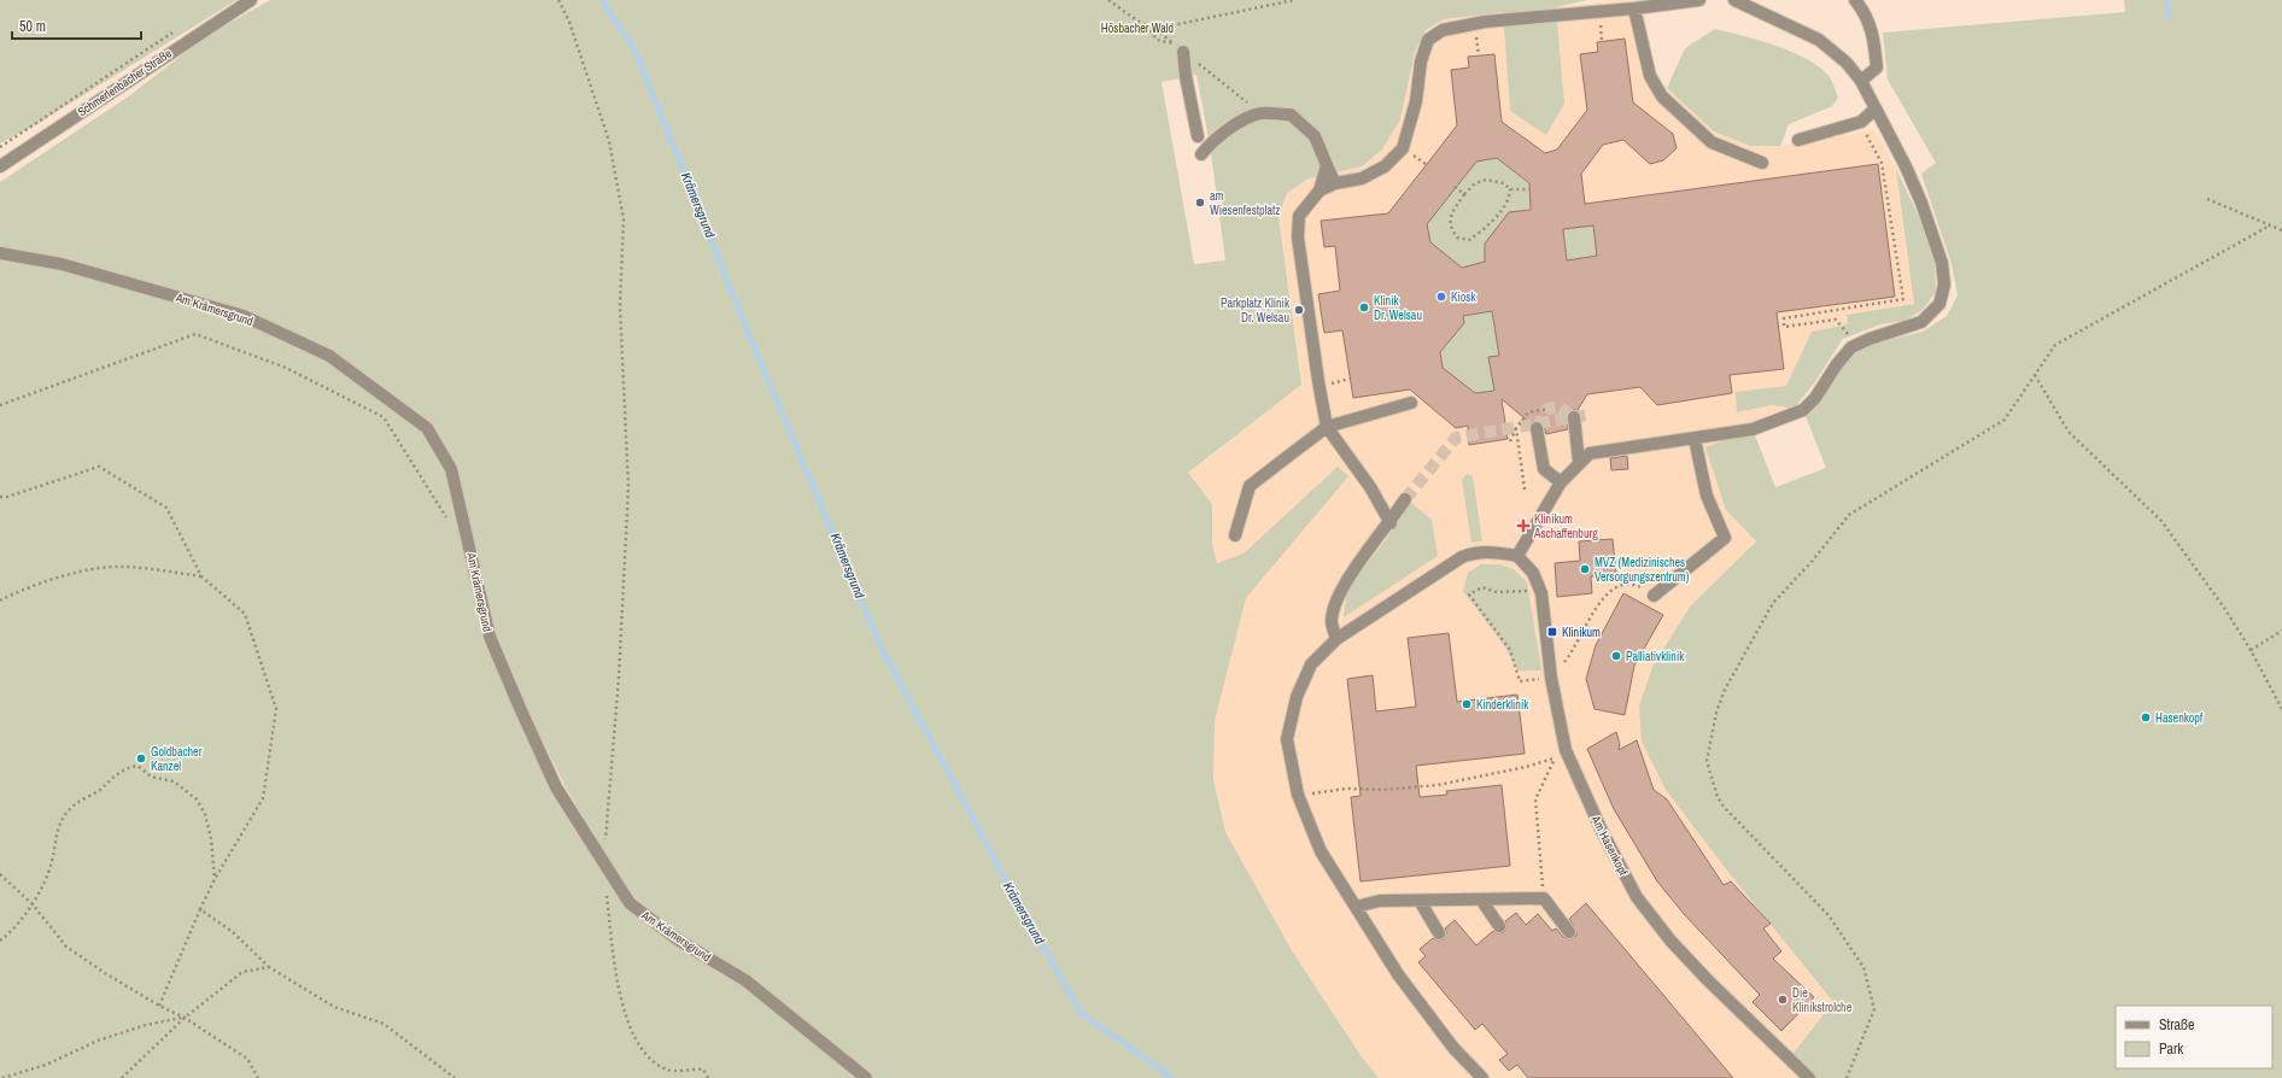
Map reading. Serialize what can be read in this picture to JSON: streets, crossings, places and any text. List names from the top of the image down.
{
  "streets": {
    "street": ["Schmerlenbacher Straße", "Am Krämersgrund", "Am Hasenkopf"]
  },
  "water": ["Krämersgrund"],
  "parks": ["Hösbacher Wald"],
  "places": {
    "other": [
      "am Wiesenfestplatz",
      "Kiosk",
      "Klinik Dr. Welsau",
      "Parkplatz Klinik Dr. Welsau",
      "MVZ (Medizinisches Versorgungszentrum)",
      "Palliativklinik",
      "Kinderklinik",
      "Hasenkopf",
      "Goldbacher Kanzel",
      "Die Klinikstrolche"
    ],
    "health": ["Klinikum Aschaffenburg"],
    "transit": ["Klinikum"]
  },
  "legend": ["Straße", "Park"],
  "scale_bar": "50 m"
}
